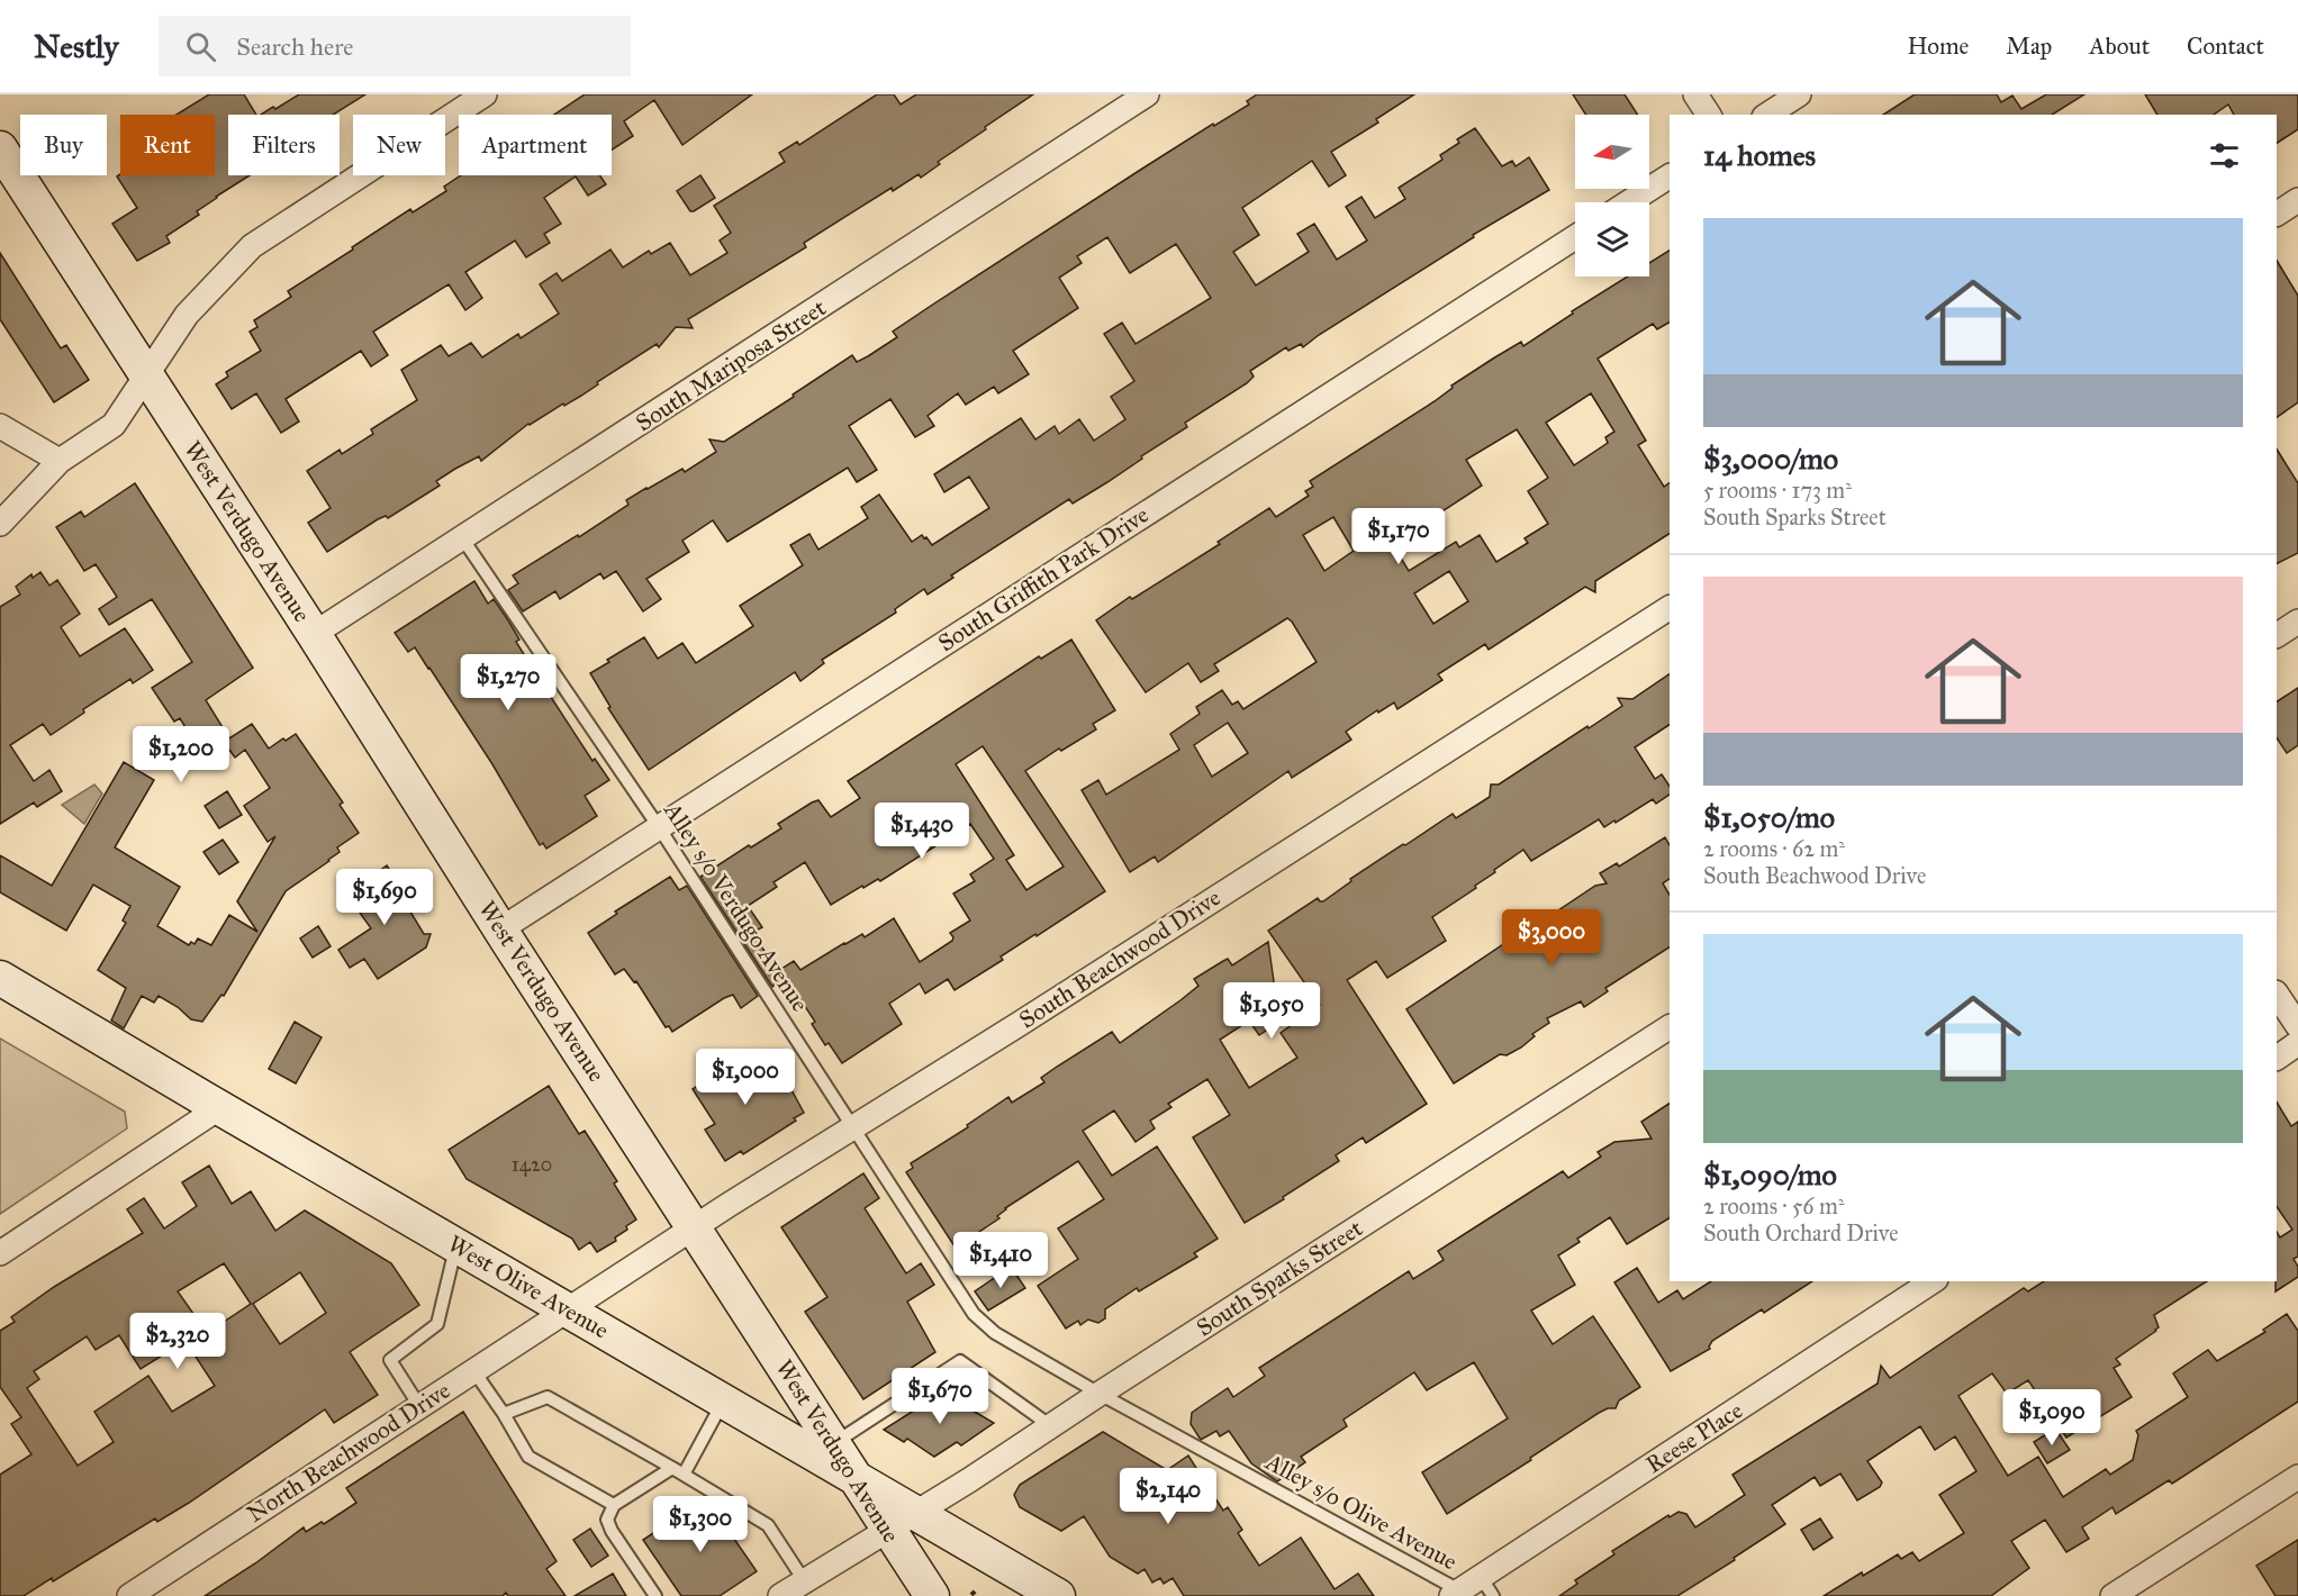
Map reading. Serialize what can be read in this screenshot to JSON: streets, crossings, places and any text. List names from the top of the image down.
{
  "streets": {
    "main road": ["West Verdugo Avenue", "West Olive Avenue"],
    "street": [
      "South Mariposa Street",
      "South Griffith Park Drive",
      "South Beachwood Drive",
      "South Sparks Street",
      "Reese Place",
      "North Beachwood Drive"
    ],
    "lane": ["Alley s/o Verdugo Avenue", "Alley s/o Olive Avenue"]
  },
  "crossings": [
    ["South Mariposa Street", "West Verdugo Avenue"],
    ["South Mariposa Street", "Alley s/o Verdugo Avenue"],
    ["West Verdugo Avenue", "South Griffith Park Drive"],
    ["West Verdugo Avenue", "South Beachwood Drive"],
    ["West Verdugo Avenue", "South Sparks Street"],
    ["West Verdugo Avenue", "West Olive Avenue"],
    ["South Griffith Park Drive", "Alley s/o Verdugo Avenue"],
    ["Alley s/o Verdugo Avenue", "South Beachwood Drive"],
    ["Alley s/o Verdugo Avenue", "South Sparks Street"],
    ["Alley s/o Verdugo Avenue", "Alley s/o Olive Avenue"],
    ["South Beachwood Drive", "West Olive Avenue"],
    ["South Beachwood Drive", "North Beachwood Drive"],
    ["South Sparks Street", "West Olive Avenue"],
    ["South Sparks Street", "Alley s/o Olive Avenue"],
    ["West Olive Avenue", "North Beachwood Drive"],
    ["Reese Place", "Alley s/o Olive Avenue"]
  ],
  "house_numbers": ["1420"],
  "north": "left",
  "page": {
    "header": "Nestly",
    "search": "Search here",
    "nav": [
      "Home",
      "Map",
      "About",
      "Contact"
    ],
    "chip": [
      "Buy",
      "Rent",
      "Filters",
      "New",
      "Apartment"
    ],
    "heading": "14 homes",
    "list": [
      {
        "name": "$3,000/mo",
        "note": "5 rooms · 173 m² · South Sparks Street"
      },
      {
        "name": "$1,050/mo",
        "note": "2 rooms · 62 m² · South Beachwood Drive"
      },
      {
        "name": "$1,090/mo",
        "note": "2 rooms · 56 m² · South Orchard Drive"
      }
    ],
    "price": [
      "$1,170",
      "$1,270",
      "$1,200",
      "$1,430",
      "$1,690",
      "$3,000",
      "$1,050",
      "$1,000",
      "$1,410",
      "$2,320",
      "$1,670",
      "$1,090",
      "$2,140",
      "$1,300"
    ]
  }
}
